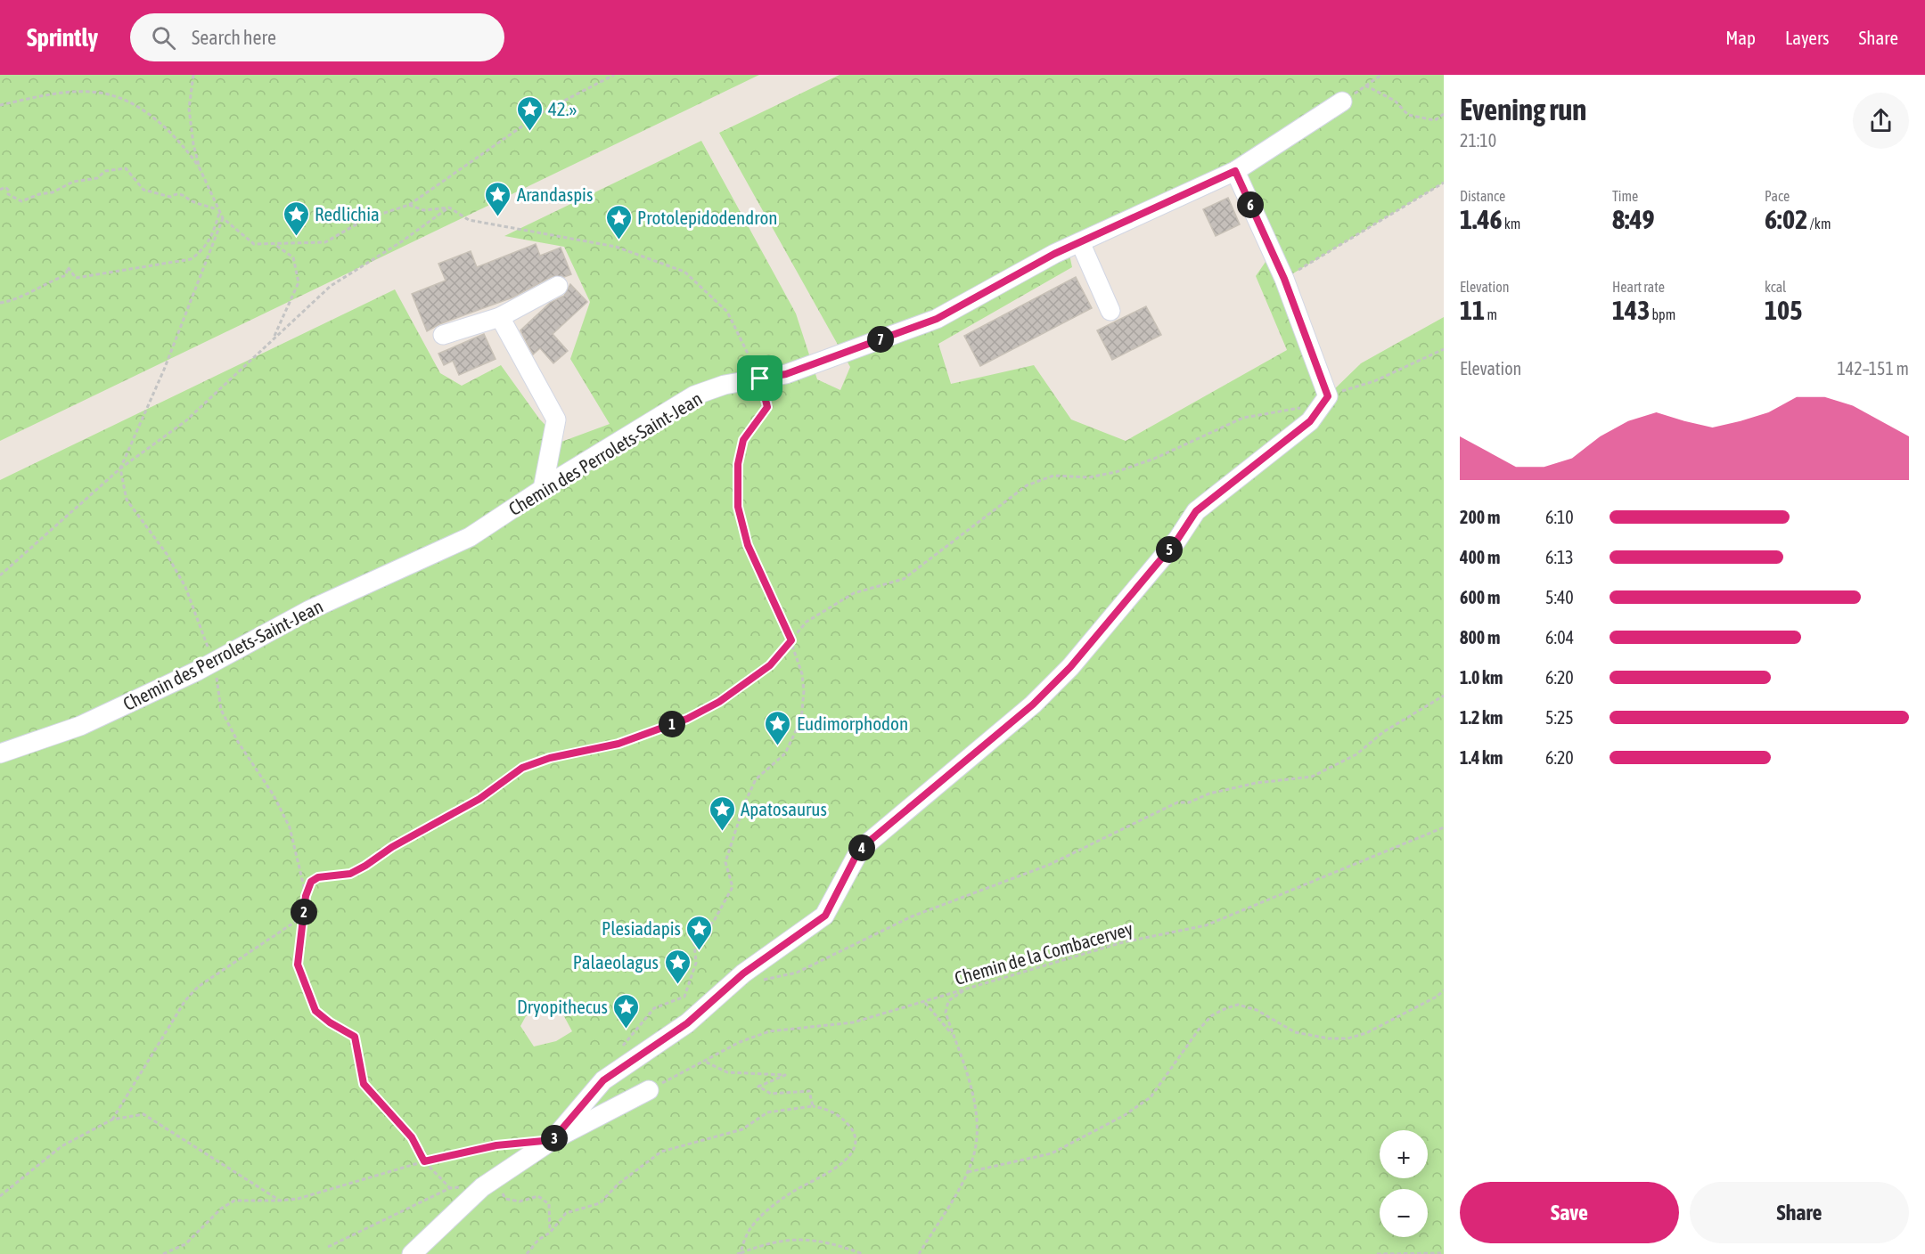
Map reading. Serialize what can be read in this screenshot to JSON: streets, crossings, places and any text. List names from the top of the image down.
{
  "streets": {
    "street": ["Chemin des Perrolets-Saint-Jean"],
    "path": ["Chemin de la Combacervey"]
  },
  "places": {
    "place": [
      "42.»",
      "Arandaspis",
      "Redlichia",
      "Protolepidodendron",
      "Eudimorphodon",
      "Apatosaurus",
      "Plesiadapis",
      "Palaeolagus",
      "Dryopithecus"
    ]
  },
  "page": {
    "header": "Sprintly",
    "search": "Search here",
    "nav": ["Map", "Layers", "Share"],
    "heading": ["Evening run", "21:10"],
    "stats": [
      ["Distance", "1.46 km"],
      ["Time", "8:49"],
      ["Pace", "6:02 /km"],
      ["Elevation", "11 m"],
      ["Heart rate", "143 bpm"],
      ["kcal", "105"]
    ],
    "pins": [
      "6",
      "7",
      "5",
      "1",
      "4",
      "2",
      "3"
    ],
    "chart": ["Elevation", "142–151 m"],
    "list": [
      {
        "name": "200 m",
        "note": "6:10"
      },
      {
        "name": "400 m",
        "note": "6:13"
      },
      {
        "name": "600 m",
        "note": "5:40"
      },
      {
        "name": "800 m",
        "note": "6:04"
      },
      {
        "name": "1.0 km",
        "note": "6:20"
      },
      {
        "name": "1.2 km",
        "note": "5:25"
      },
      {
        "name": "1.4 km",
        "note": "6:20"
      }
    ],
    "map_buttons": ["+", "−"],
    "buttons": ["Save", "Share"]
  }
}
